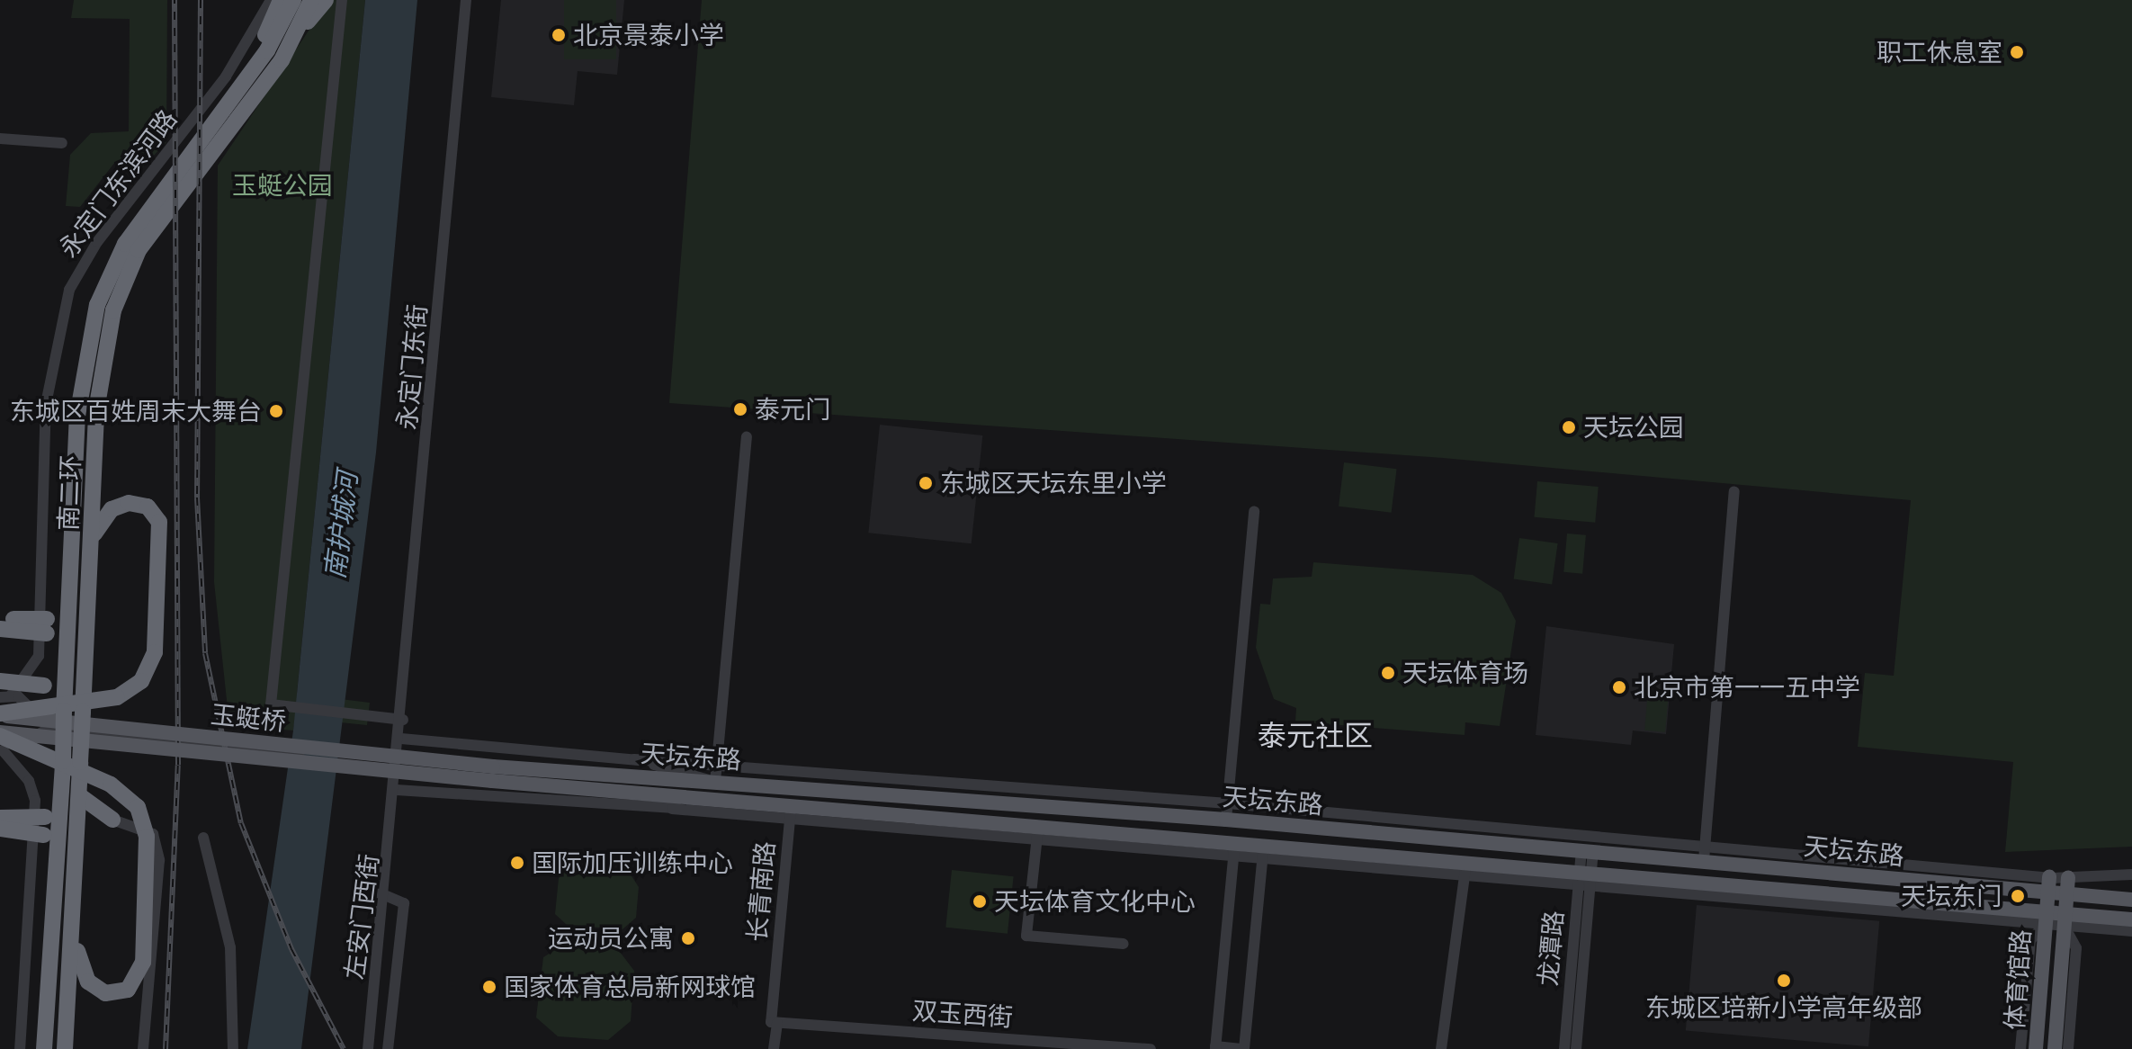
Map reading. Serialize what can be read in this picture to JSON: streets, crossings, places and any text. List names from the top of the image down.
{
  "streets": {
    "highway": ["南二环"],
    "main road": ["玉蜓桥", "天坛东路", "体育馆路"],
    "street": [
      "永定门东滨河路",
      "永定门东街",
      "长青南路",
      "左安门西街",
      "龙潭路",
      "双玉西街"
    ]
  },
  "crossings": [
    ["永定门东街", "左安门西街"],
    ["玉蜓桥", "天坛东路"],
    ["天坛东路", "长青南路"],
    ["天坛东路", "龙潭路"],
    ["天坛东路", "体育馆路"],
    ["长青南路", "双玉西街"]
  ],
  "districts": ["泰元社区"],
  "water": ["南护城河"],
  "parks": ["玉蜓公园"],
  "places": [
    "北京景泰小学",
    "职工休息室",
    "泰元门",
    "东城区百姓周末大舞台",
    "天坛公园",
    "东城区天坛东里小学",
    "天坛体育场",
    "北京市第一一五中学",
    "国际加压训练中心",
    "天坛东门",
    "天坛体育文化中心",
    "运动员公寓",
    "东城区培新小学高年级部",
    "国家体育总局新网球馆"
  ]
}
